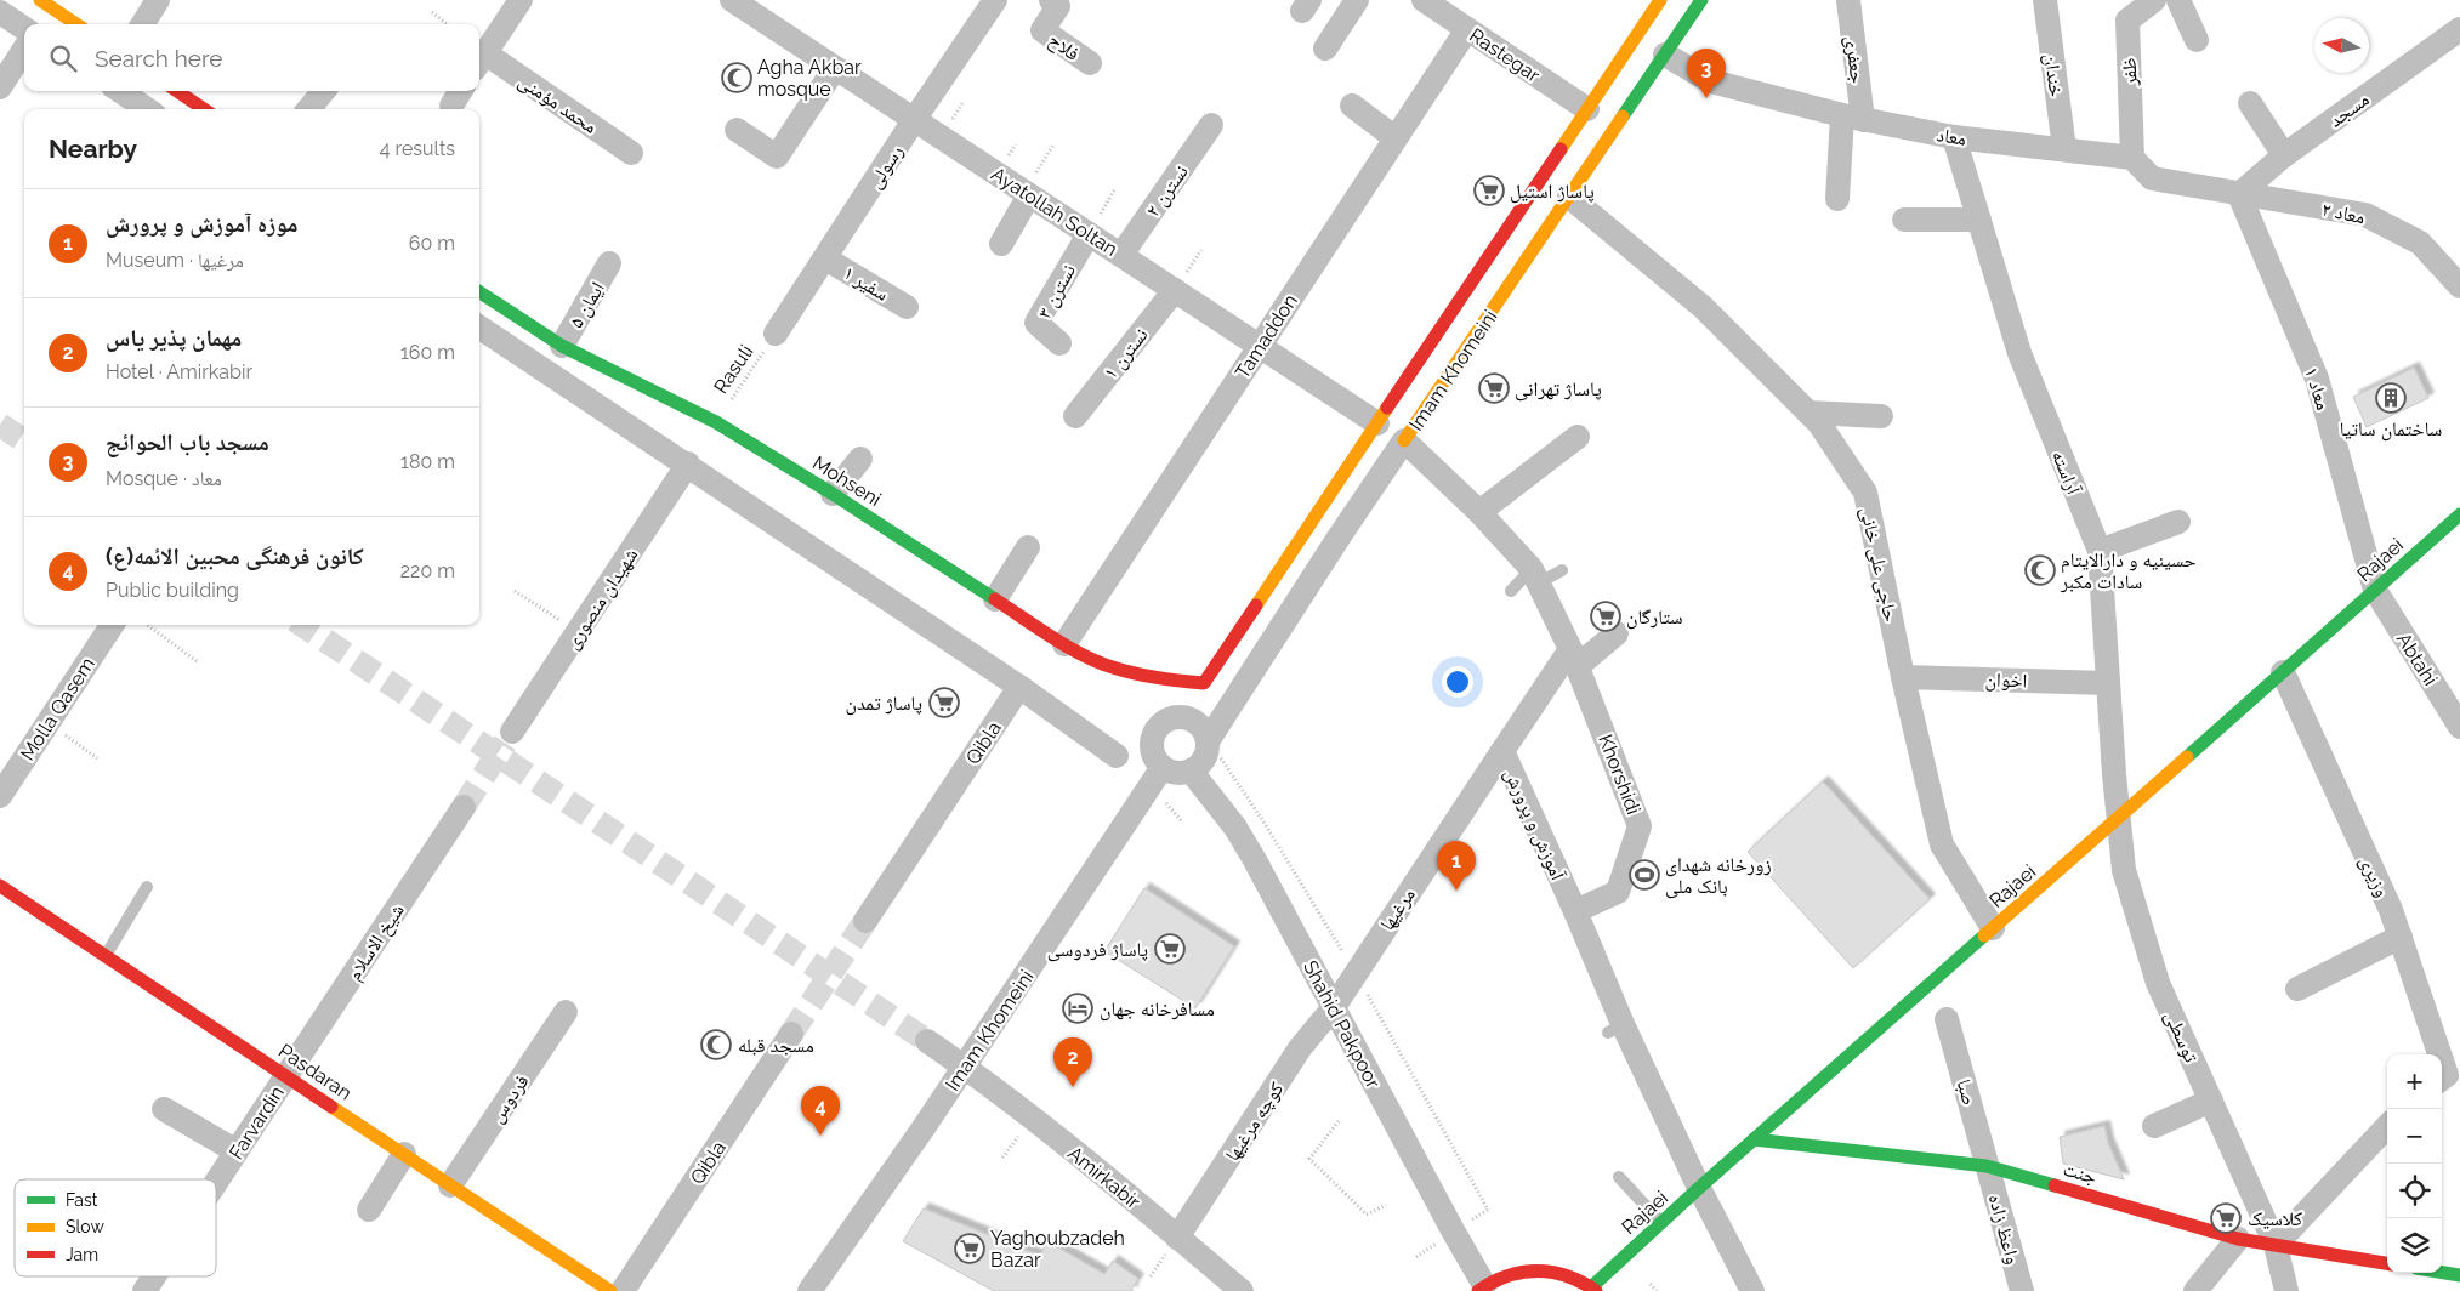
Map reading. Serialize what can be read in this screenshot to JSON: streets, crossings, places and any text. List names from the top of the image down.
{
  "streets": {
    "main road": [
      "Imam Khomeini",
      "Mohseni",
      "Rajaei",
      "Pasdaran",
      "جنت"
    ],
    "street": [
      "فلاح",
      "Rastegar",
      "جعفری",
      "ظفر",
      "خندان",
      "محمد مؤمنی",
      "مسجد",
      "معاد",
      "رسولی",
      "نسترن ۲",
      "Ayatollah Soltan",
      "معاد ۲",
      "سفیر ۱",
      "نسترن ۳",
      "ایمان ۵",
      "Tamaddon",
      "نسترن ۱",
      "معاد ۱",
      "آراسته",
      "حاجی علی خانی",
      "شهیدان منصوری",
      "Abtahi",
      "اخوان",
      "Molla Qasem",
      "Qibla",
      "Khorshidi",
      "آموزش و پرورش",
      "وزیری",
      "مرغیها",
      "شیخ الاسلام",
      "Shahid Pakpoor",
      "توسطی",
      "صبا",
      "فردوس",
      "کوچه مرغیها",
      "Farvardin",
      "Amirkabir",
      "واعظ زاده"
    ],
    "path": ["Rasuli"]
  },
  "crossings": [
    ["Rastegar", "Tamaddon"],
    ["Rastegar", "Imam Khomeini"],
    ["جعفری", "معاد"],
    ["ظفر", "معاد"],
    ["خندان", "معاد"],
    ["مسجد", "معاد ۲"],
    ["مسجد", "معاد ۱"],
    ["معاد", "Imam Khomeini"],
    ["معاد", "آراسته"],
    ["رسولی", "Ayatollah Soltan"],
    ["رسولی", "سفیر ۱"],
    ["رسولی", "Rasuli"],
    ["نسترن ۲", "Ayatollah Soltan"],
    ["Ayatollah Soltan", "نسترن ۳"],
    ["Ayatollah Soltan", "Tamaddon"],
    ["Ayatollah Soltan", "نسترن ۱"],
    ["Ayatollah Soltan", "Imam Khomeini"],
    ["معاد ۲", "معاد ۱"],
    ["ایمان ۵", "Mohseni"],
    ["Tamaddon", "Mohseni"],
    ["Rasuli", "Mohseni"],
    ["Imam Khomeini", "Mohseni"],
    ["Imam Khomeini", "حاجی علی خانی"],
    ["Imam Khomeini", "Shahid Pakpoor"],
    ["Imam Khomeini", "Amirkabir"],
    ["معاد ۱", "Rajaei"],
    ["معاد ۱", "Abtahi"],
    ["آراسته", "Rajaei"],
    ["آراسته", "اخوان"],
    ["آراسته", "توسطی"],
    ["Rajaei", "حاجی علی خانی"],
    ["Rajaei", "Abtahi"],
    ["Rajaei", "آموزش و پرورش"],
    ["Rajaei", "وزیری"],
    ["Rajaei", "توسطی"],
    ["Rajaei", "جنت"],
    ["حاجی علی خانی", "اخوان"],
    ["Khorshidi", "آموزش و پرورش"],
    ["آموزش و پرورش", "مرغیها"],
    ["مرغیها", "Shahid Pakpoor"],
    ["مرغیها", "کوچه مرغیها"],
    ["شیخ الاسلام", "Pasdaran"],
    ["شیخ الاسلام", "Farvardin"],
    ["Shahid Pakpoor", "کوچه مرغیها"],
    ["توسطی", "جنت"],
    ["Pasdaran", "فردوس"],
    ["Pasdaran", "Farvardin"],
    ["صبا", "جنت"],
    ["صبا", "واعظ زاده"],
    ["کوچه مرغیها", "Amirkabir"],
    ["جنت", "واعظ زاده"]
  ],
  "places": {
    "mosque": ["Agha Akbar mosque", "حسینیه و دارالایتام سادات مکبر", "مسجد قبله"],
    "supermarket": [
      "پاساژ استیل",
      "پاساژ تهرانی",
      "ستارگان",
      "پاساژ تمدن",
      "پاساژ فردوسی",
      "کلاسیک",
      "Yaghoubzadeh Bazar"
    ],
    "building": ["ساختمان ساتیا"],
    "sports": ["زورخانه شهدای بانک ملی"],
    "hotel": ["مسافرخانه جهان"]
  },
  "legend": ["Fast", "Slow", "Jam"],
  "north": "left",
  "page": {
    "search": "Search here",
    "pins": [
      "3",
      "1",
      "2",
      "4"
    ],
    "heading": ["Nearby", "4 results"],
    "list": [
      {
        "mark": "1",
        "name": "موزه آموزش و پرورش",
        "note": "Museum · مرغیها",
        "value": "60 m"
      },
      {
        "mark": "2",
        "name": "مهمان پذیر یاس",
        "note": "Hotel · Amirkabir",
        "value": "160 m"
      },
      {
        "mark": "3",
        "name": "مسجد باب الحوائج",
        "note": "Mosque · معاد",
        "value": "180 m"
      },
      {
        "mark": "4",
        "name": "کانون فرهنگی محبین الائمه(ع)",
        "note": "Public building",
        "value": "220 m"
      }
    ],
    "map_buttons": ["+", "−"]
  }
}
